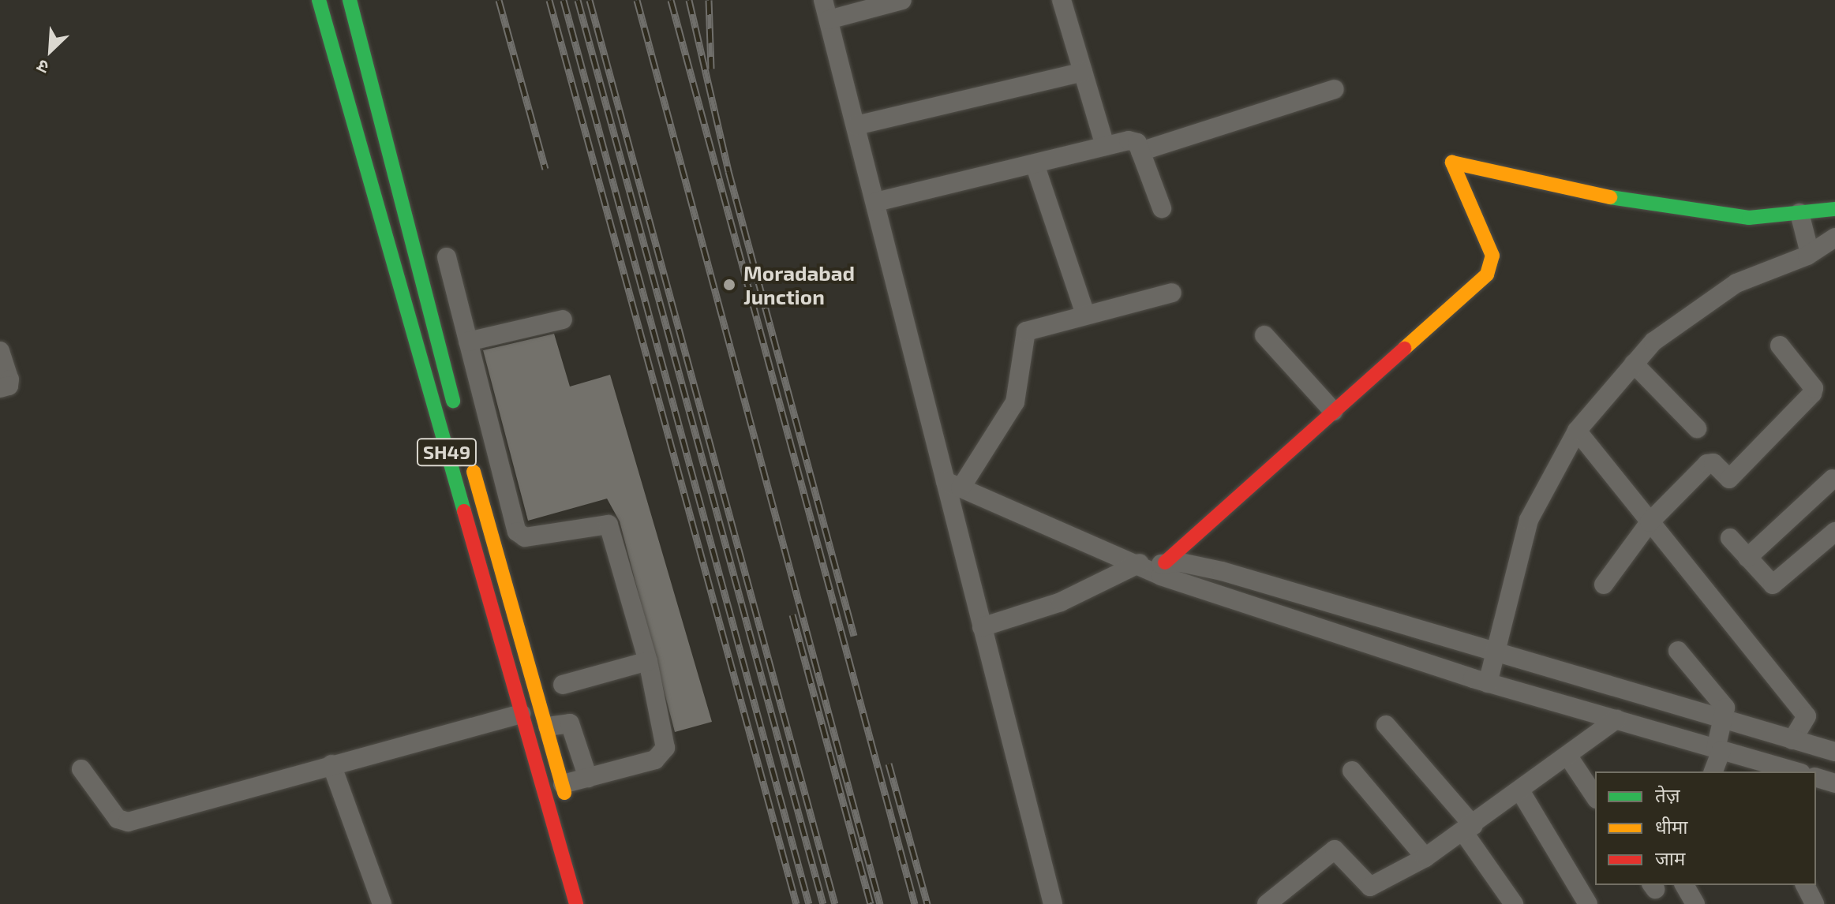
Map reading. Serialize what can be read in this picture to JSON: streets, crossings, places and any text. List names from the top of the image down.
{
  "streets": {
    "main road": ["SH49"]
  },
  "places": ["Moradabad Junction"],
  "legend": ["तेज़", "धीमा", "जाम"],
  "north": "bottom left"
}
